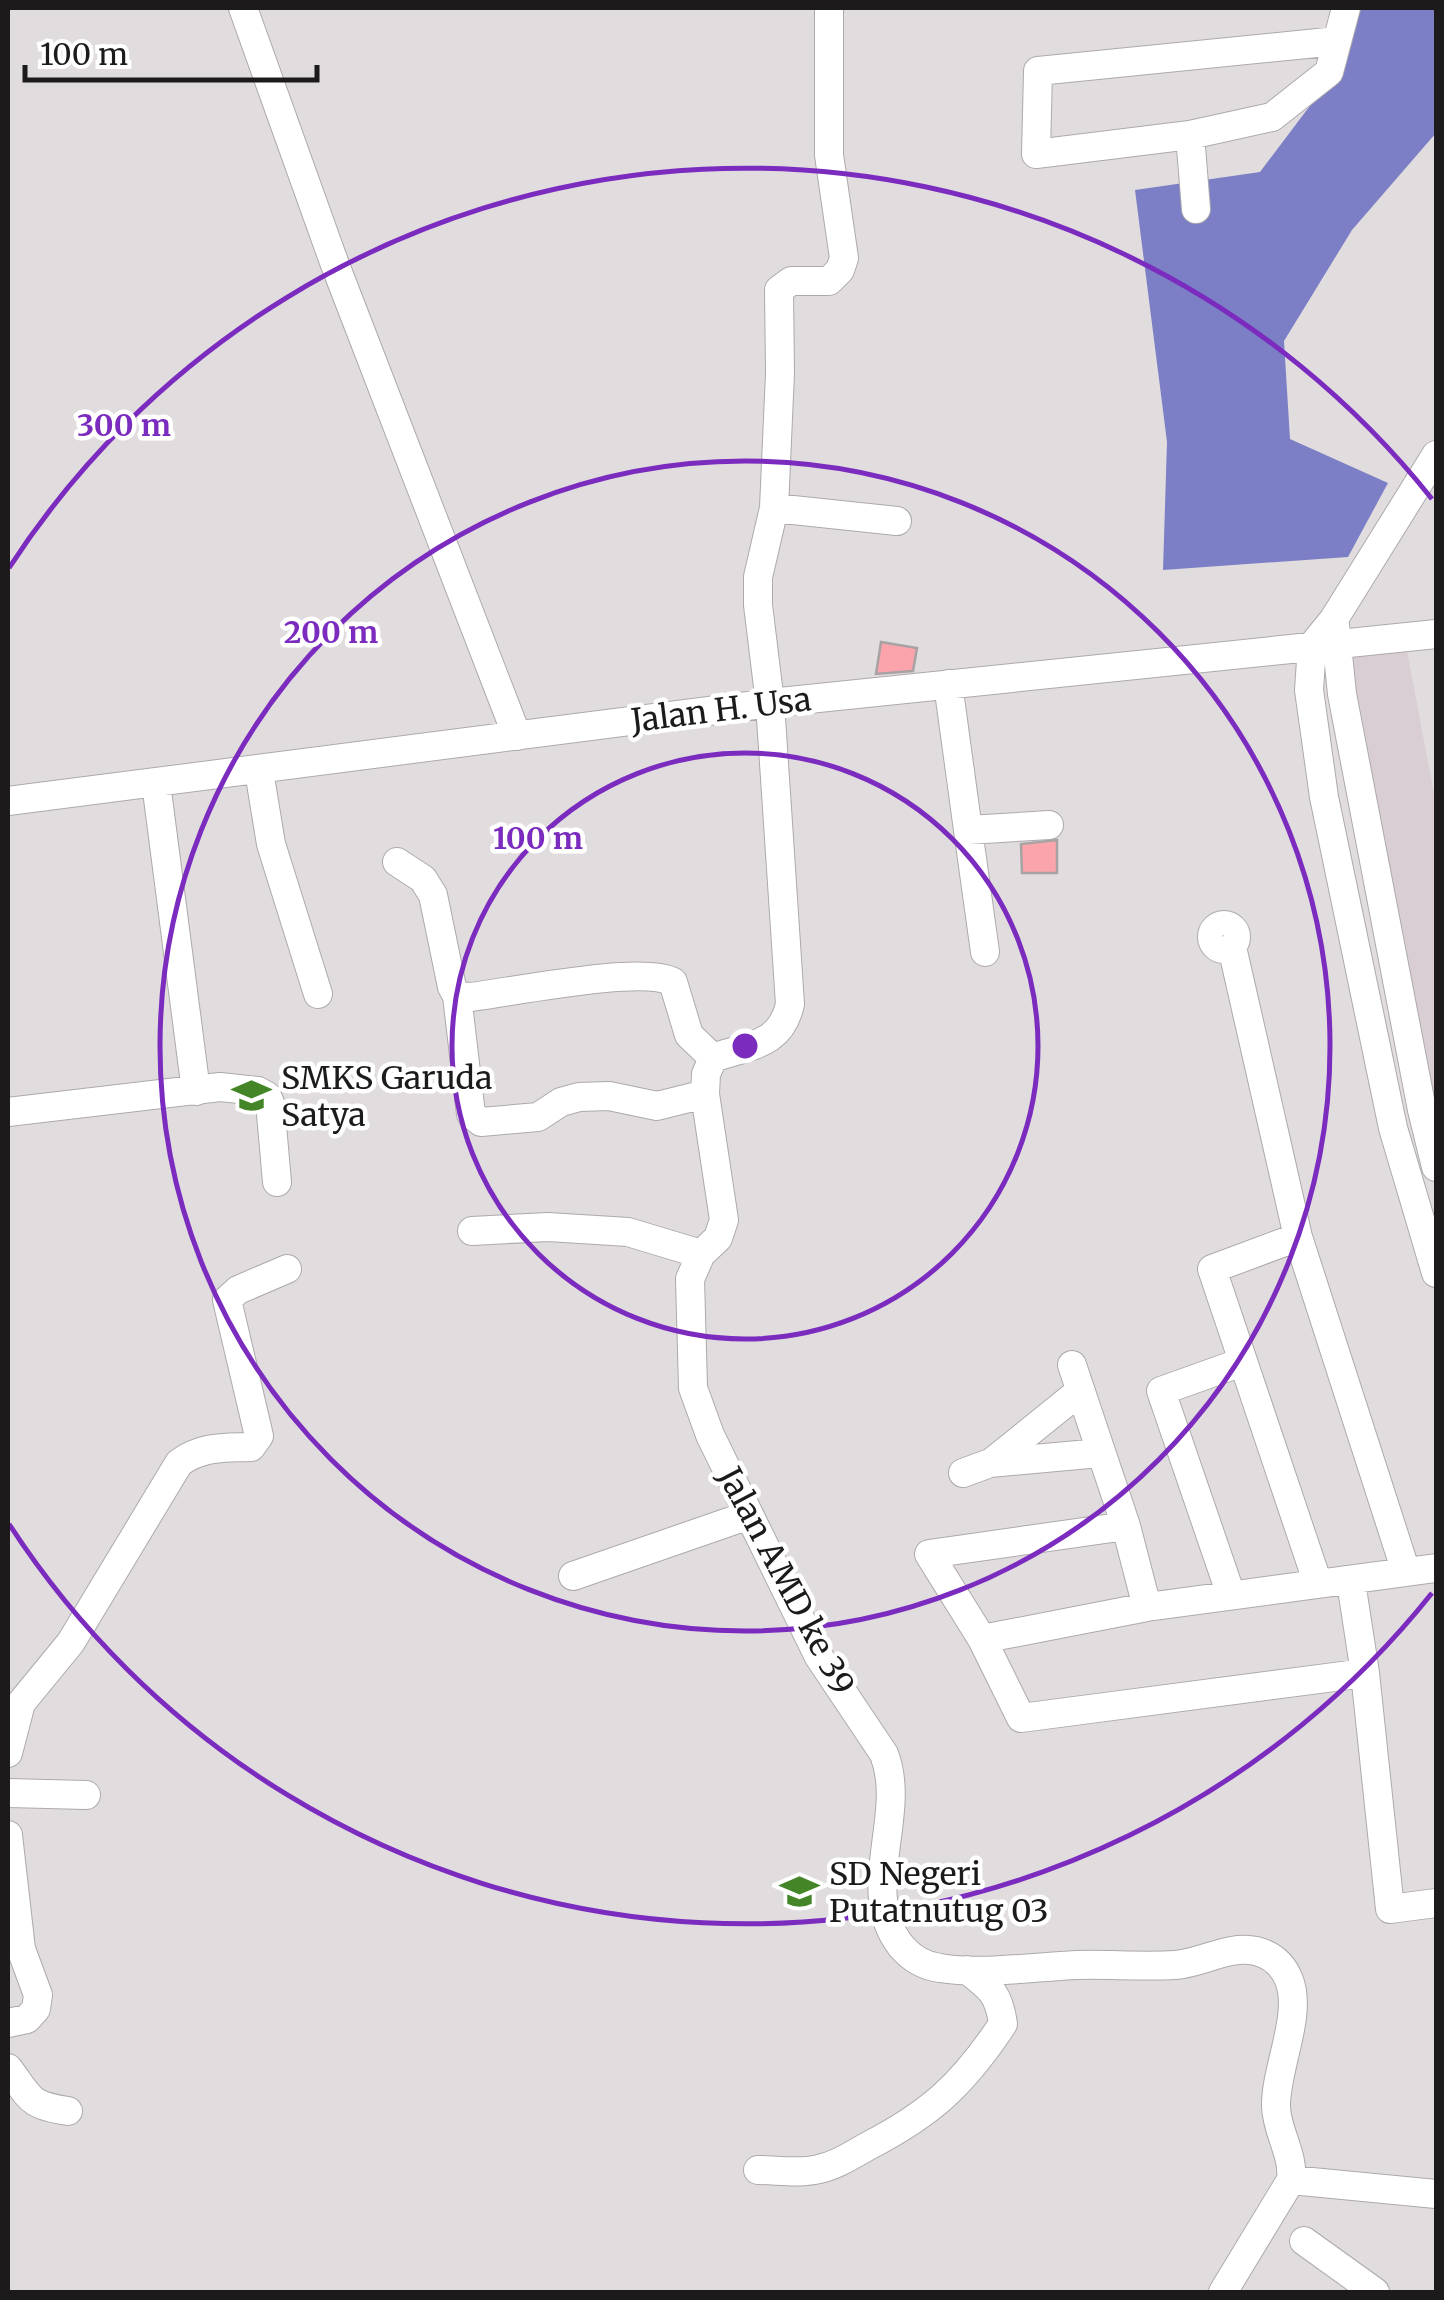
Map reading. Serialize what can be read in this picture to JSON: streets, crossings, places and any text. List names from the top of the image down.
{
  "streets": {
    "street": ["Jalan H. Usa", "Jalan AMD ke 39"]
  },
  "places": {
    "school or university": ["SMKS Garuda Satya", "SD Negeri Putatnutug 03"]
  },
  "scale_bar": "100 m",
  "rings": ["300 m", "200 m", "100 m"]
}
